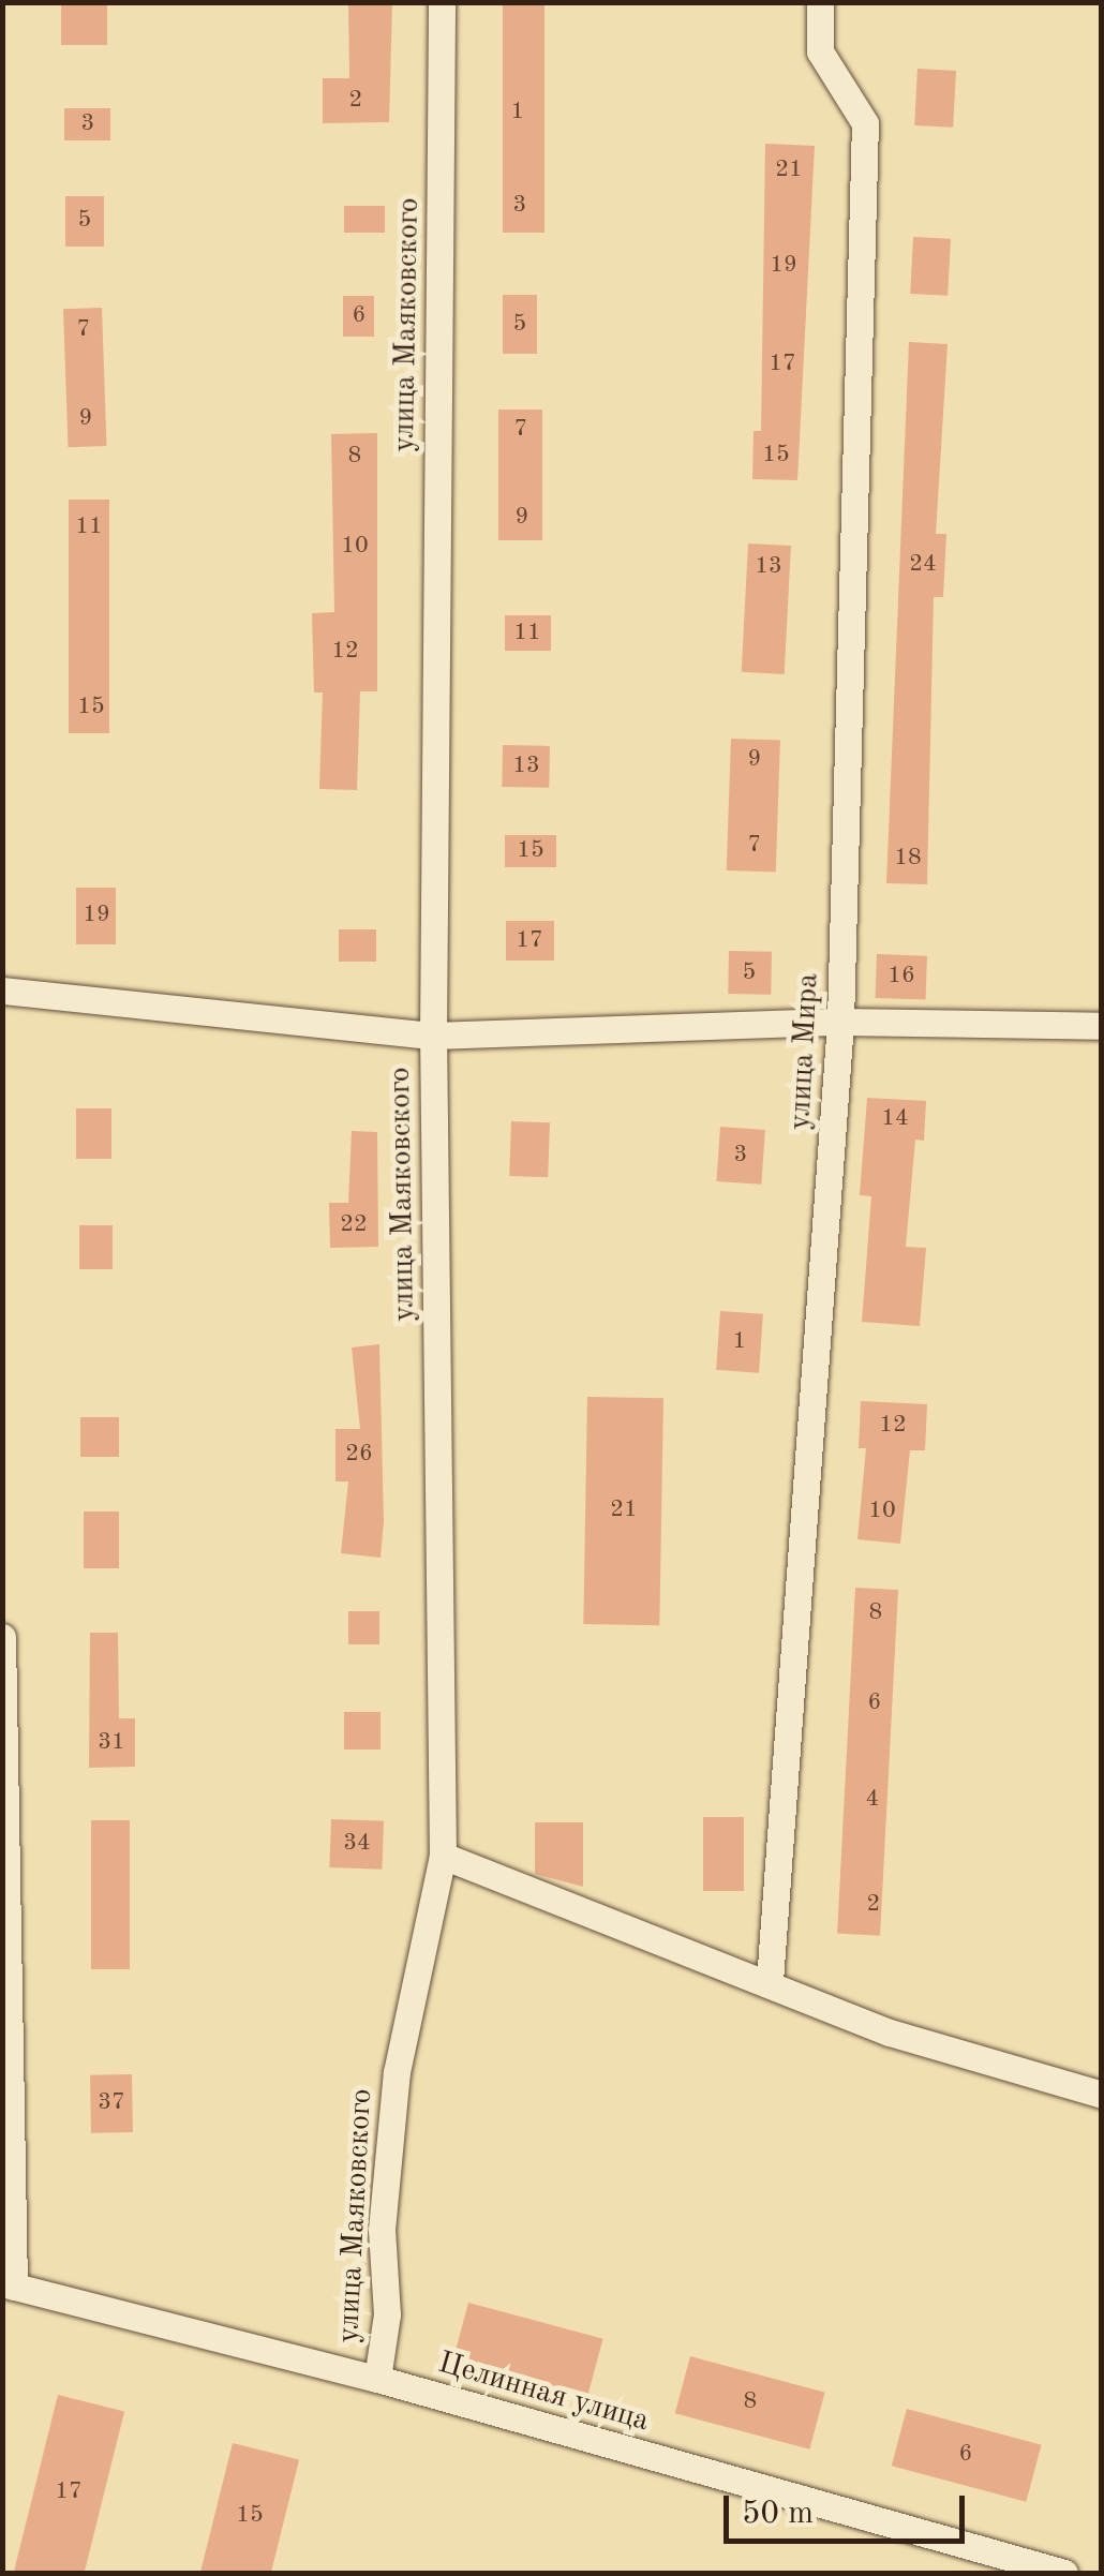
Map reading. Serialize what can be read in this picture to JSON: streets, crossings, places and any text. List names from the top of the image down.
{
  "streets": {
    "street": ["улица Маяковского", "улица Мира", "Целинная улица"]
  },
  "crossings": [
    ["улица Маяковского", "Целинная улица"]
  ],
  "house_numbers": [
    "2",
    "1",
    "3",
    "21",
    "3",
    "5",
    "19",
    "6",
    "5",
    "7",
    "17",
    "9",
    "7",
    "15",
    "8",
    "9",
    "11",
    "10",
    "24",
    "13",
    "11",
    "12",
    "15",
    "9",
    "13",
    "7",
    "15",
    "18",
    "19",
    "17",
    "5",
    "16",
    "14",
    "3",
    "22",
    "1",
    "12",
    "26",
    "21",
    "10",
    "8",
    "6",
    "31",
    "4",
    "34",
    "2",
    "37",
    "8",
    "6",
    "17",
    "15"
  ],
  "scale_bar": "50 m"
}
